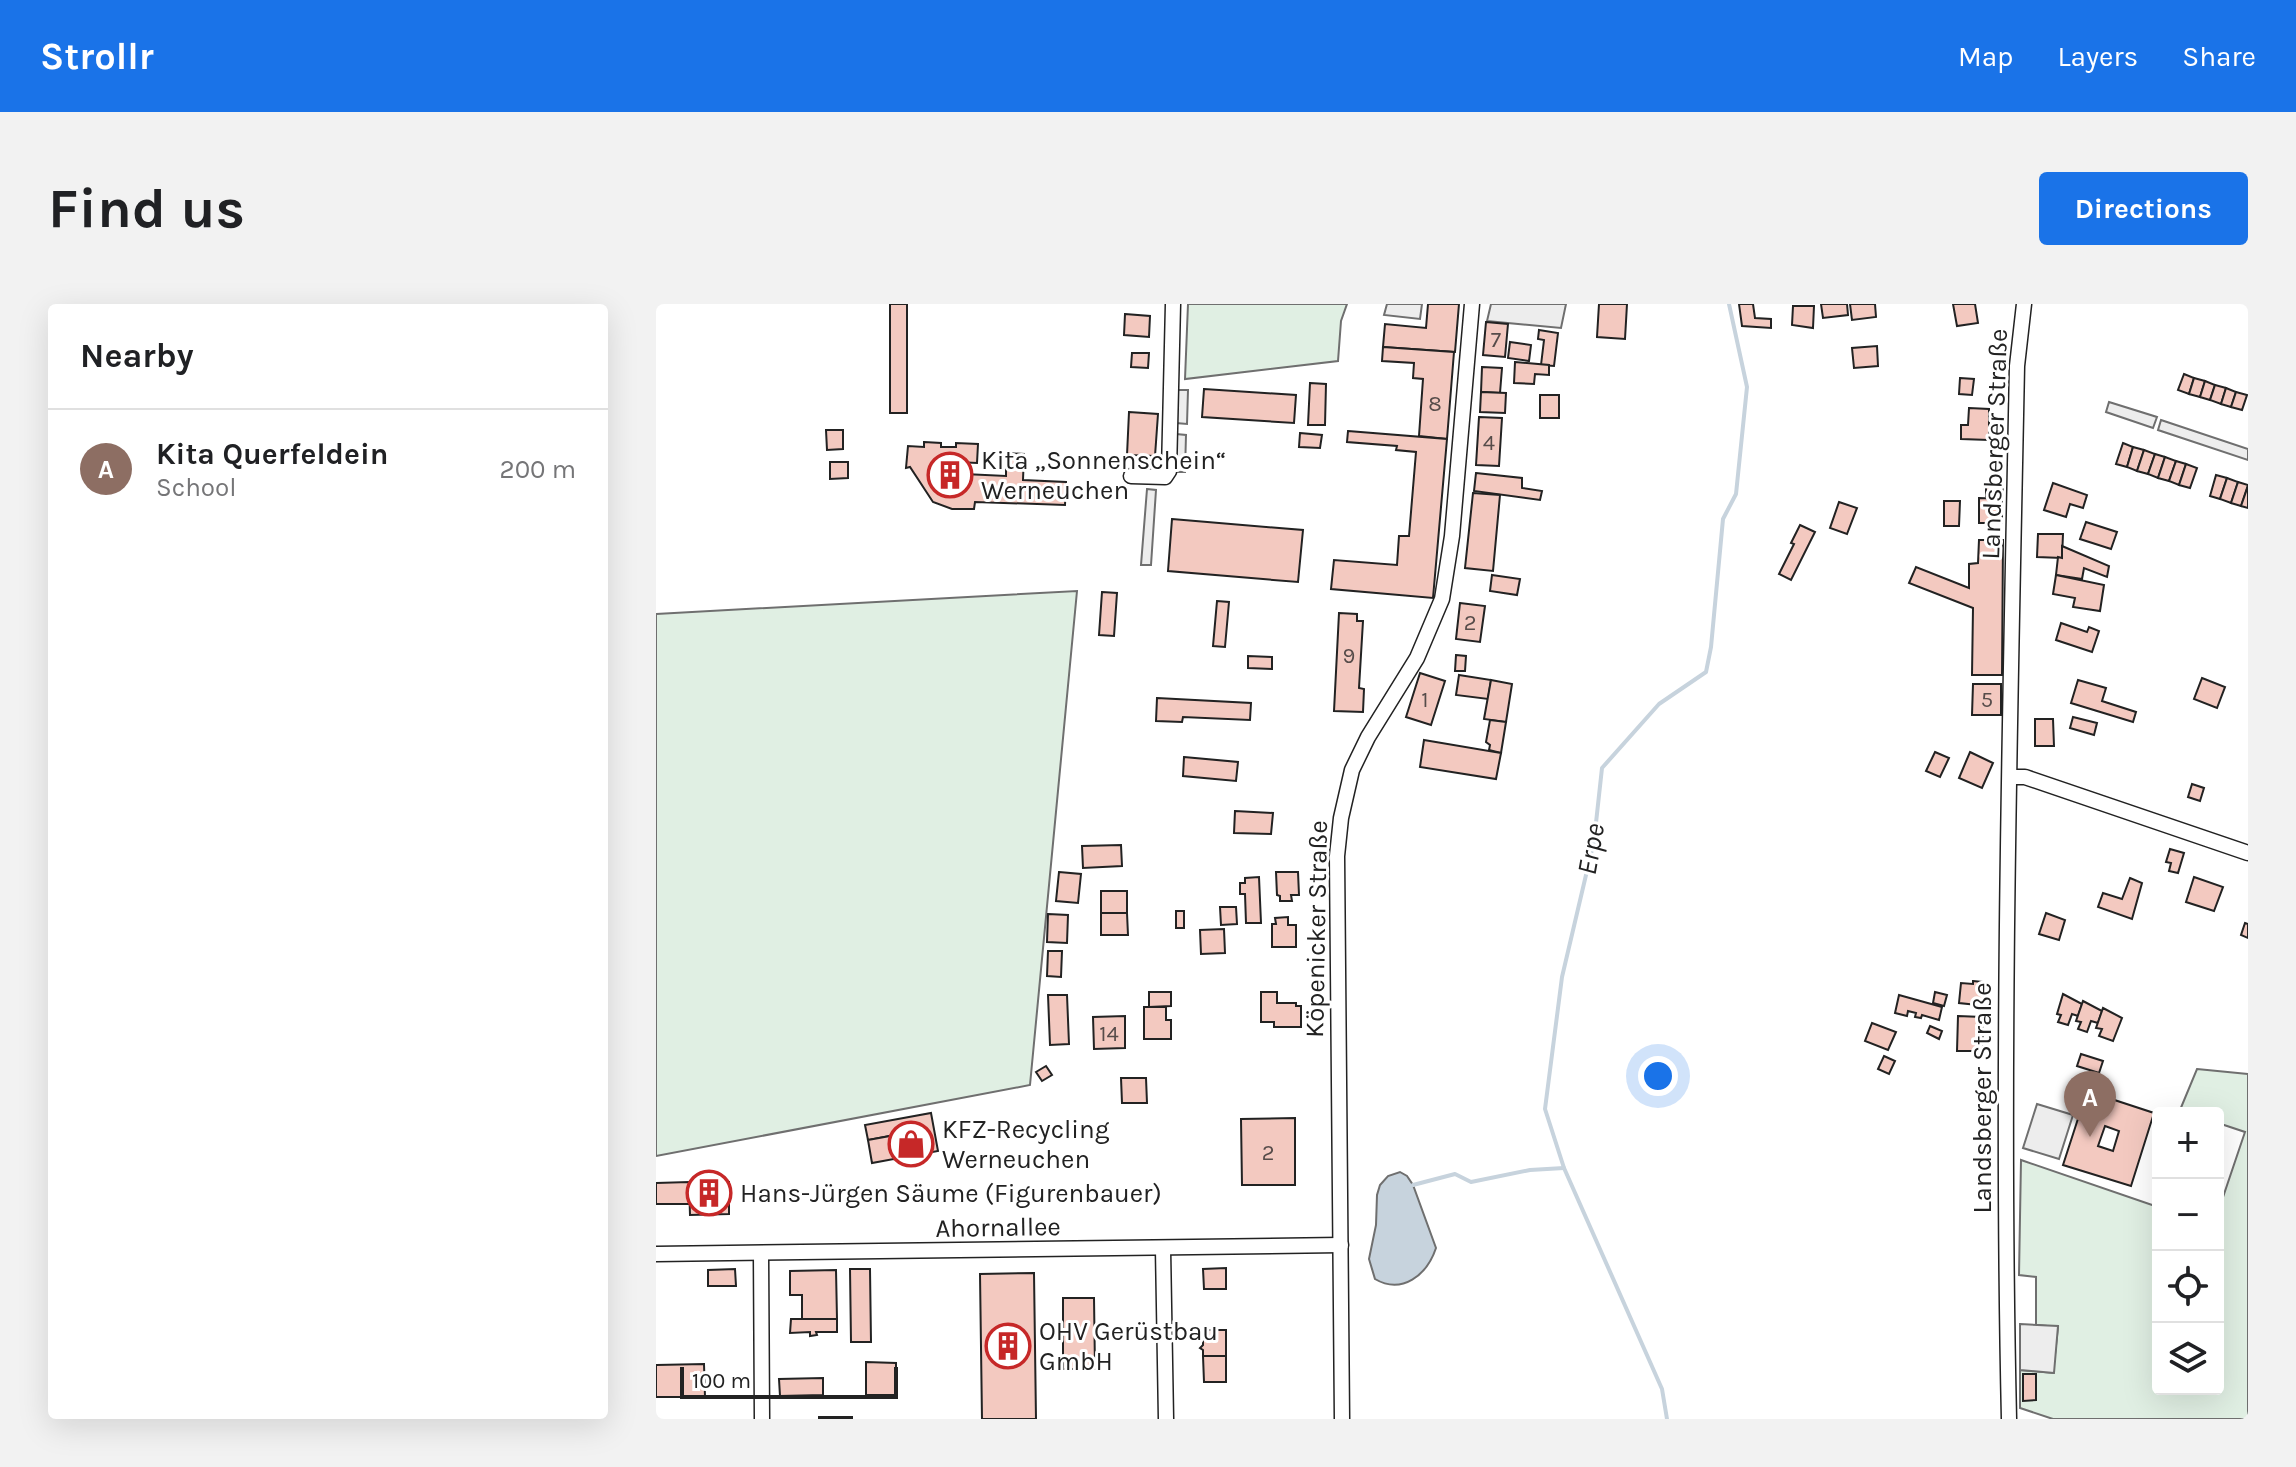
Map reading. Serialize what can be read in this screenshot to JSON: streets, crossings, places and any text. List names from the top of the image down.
{
  "streets": {
    "street": ["Landsberger Straße", "Köpenicker Straße", "Ahornallee"]
  },
  "crossings": [
    ["Köpenicker Straße", "Ahornallee"]
  ],
  "water": ["Erpe"],
  "places": {
    "building": ["Kita „Sonnenschein“ Werneuchen", "Hans-Jürgen Säume (Figurenbauer)", "OHV Gerüstbau GmbH"],
    "shop": ["KFZ-Recycling Werneuchen"]
  },
  "house_numbers": [
    "7",
    "8",
    "4",
    "2",
    "9",
    "1",
    "5",
    "14",
    "2"
  ],
  "scale_bar": "100 m",
  "page": {
    "header": "Strollr",
    "nav": ["Map", "Layers", "Share"],
    "buttons": "Directions",
    "title": "Find us",
    "heading": "Nearby",
    "list": [
      {
        "mark": "A",
        "name": "Kita Querfeldein",
        "note": "School",
        "value": "200 m"
      }
    ],
    "pins": "A",
    "map_buttons": ["+", "−"],
    "scale": "100 m"
  }
}
